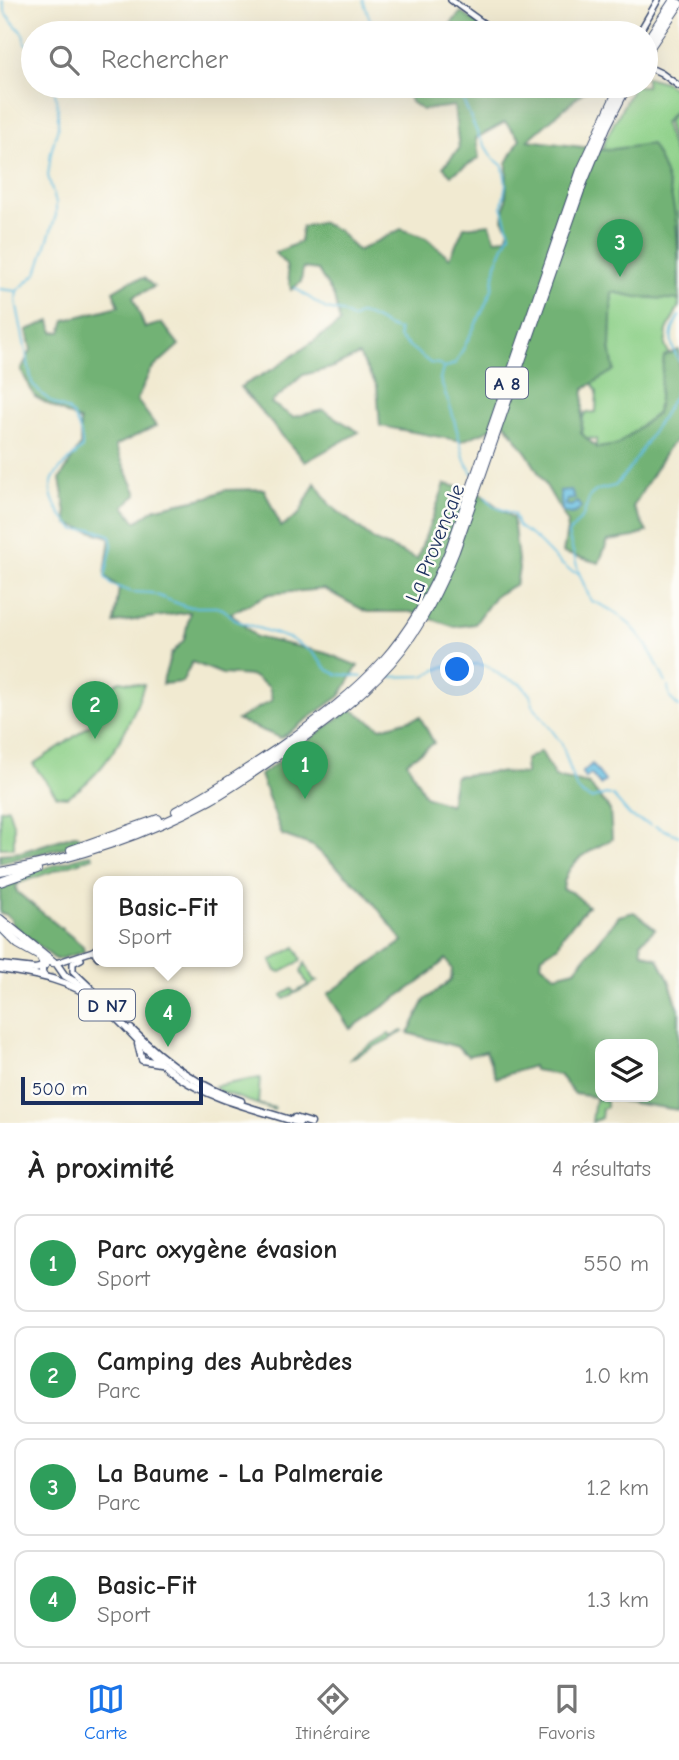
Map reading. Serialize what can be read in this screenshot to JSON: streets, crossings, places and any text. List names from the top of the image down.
{
  "streets": {
    "highway": ["A 8", "La Provençale"],
    "main road": ["D N7"]
  },
  "scale_bar": "500 m",
  "page": {
    "search": "Rechercher",
    "pins": [
      "3",
      "2",
      "1",
      "4"
    ],
    "popup": ["Basic-Fit", "Sport"],
    "scale": "500 m",
    "heading": ["À proximité", "4 résultats"],
    "list": [
      {
        "mark": "1",
        "name": "Parc oxygène évasion",
        "note": "Sport",
        "value": "550 m"
      },
      {
        "mark": "2",
        "name": "Camping des Aubrèdes",
        "note": "Parc",
        "value": "1.0 km"
      },
      {
        "mark": "3",
        "name": "La Baume - La Palmeraie",
        "note": "Parc",
        "value": "1.2 km"
      },
      {
        "mark": "4",
        "name": "Basic-Fit",
        "note": "Sport",
        "value": "1.3 km"
      }
    ],
    "nav": ["Carte", "Itinéraire", "Favoris"]
  }
}
